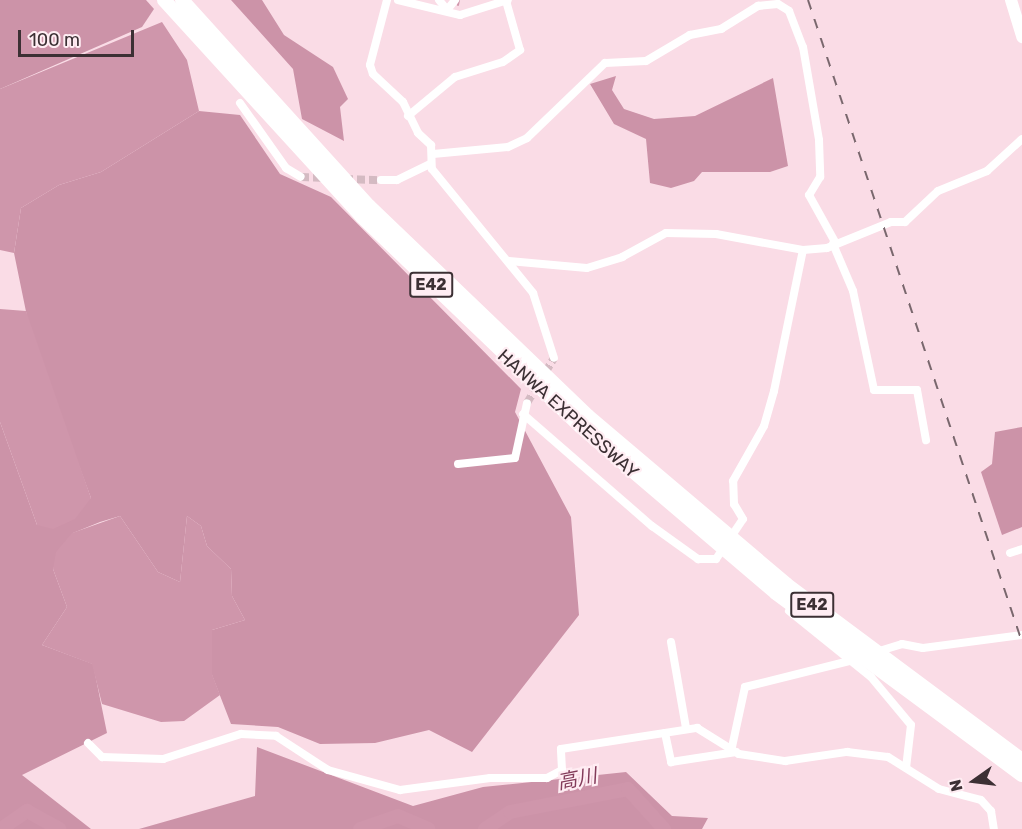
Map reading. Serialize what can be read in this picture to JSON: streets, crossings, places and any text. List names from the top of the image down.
{
  "streets": {
    "highway": ["E42", "HANWA EXPRESSWAY"]
  },
  "water": ["高川"],
  "scale_bar": "100 m",
  "north": "left"
}
